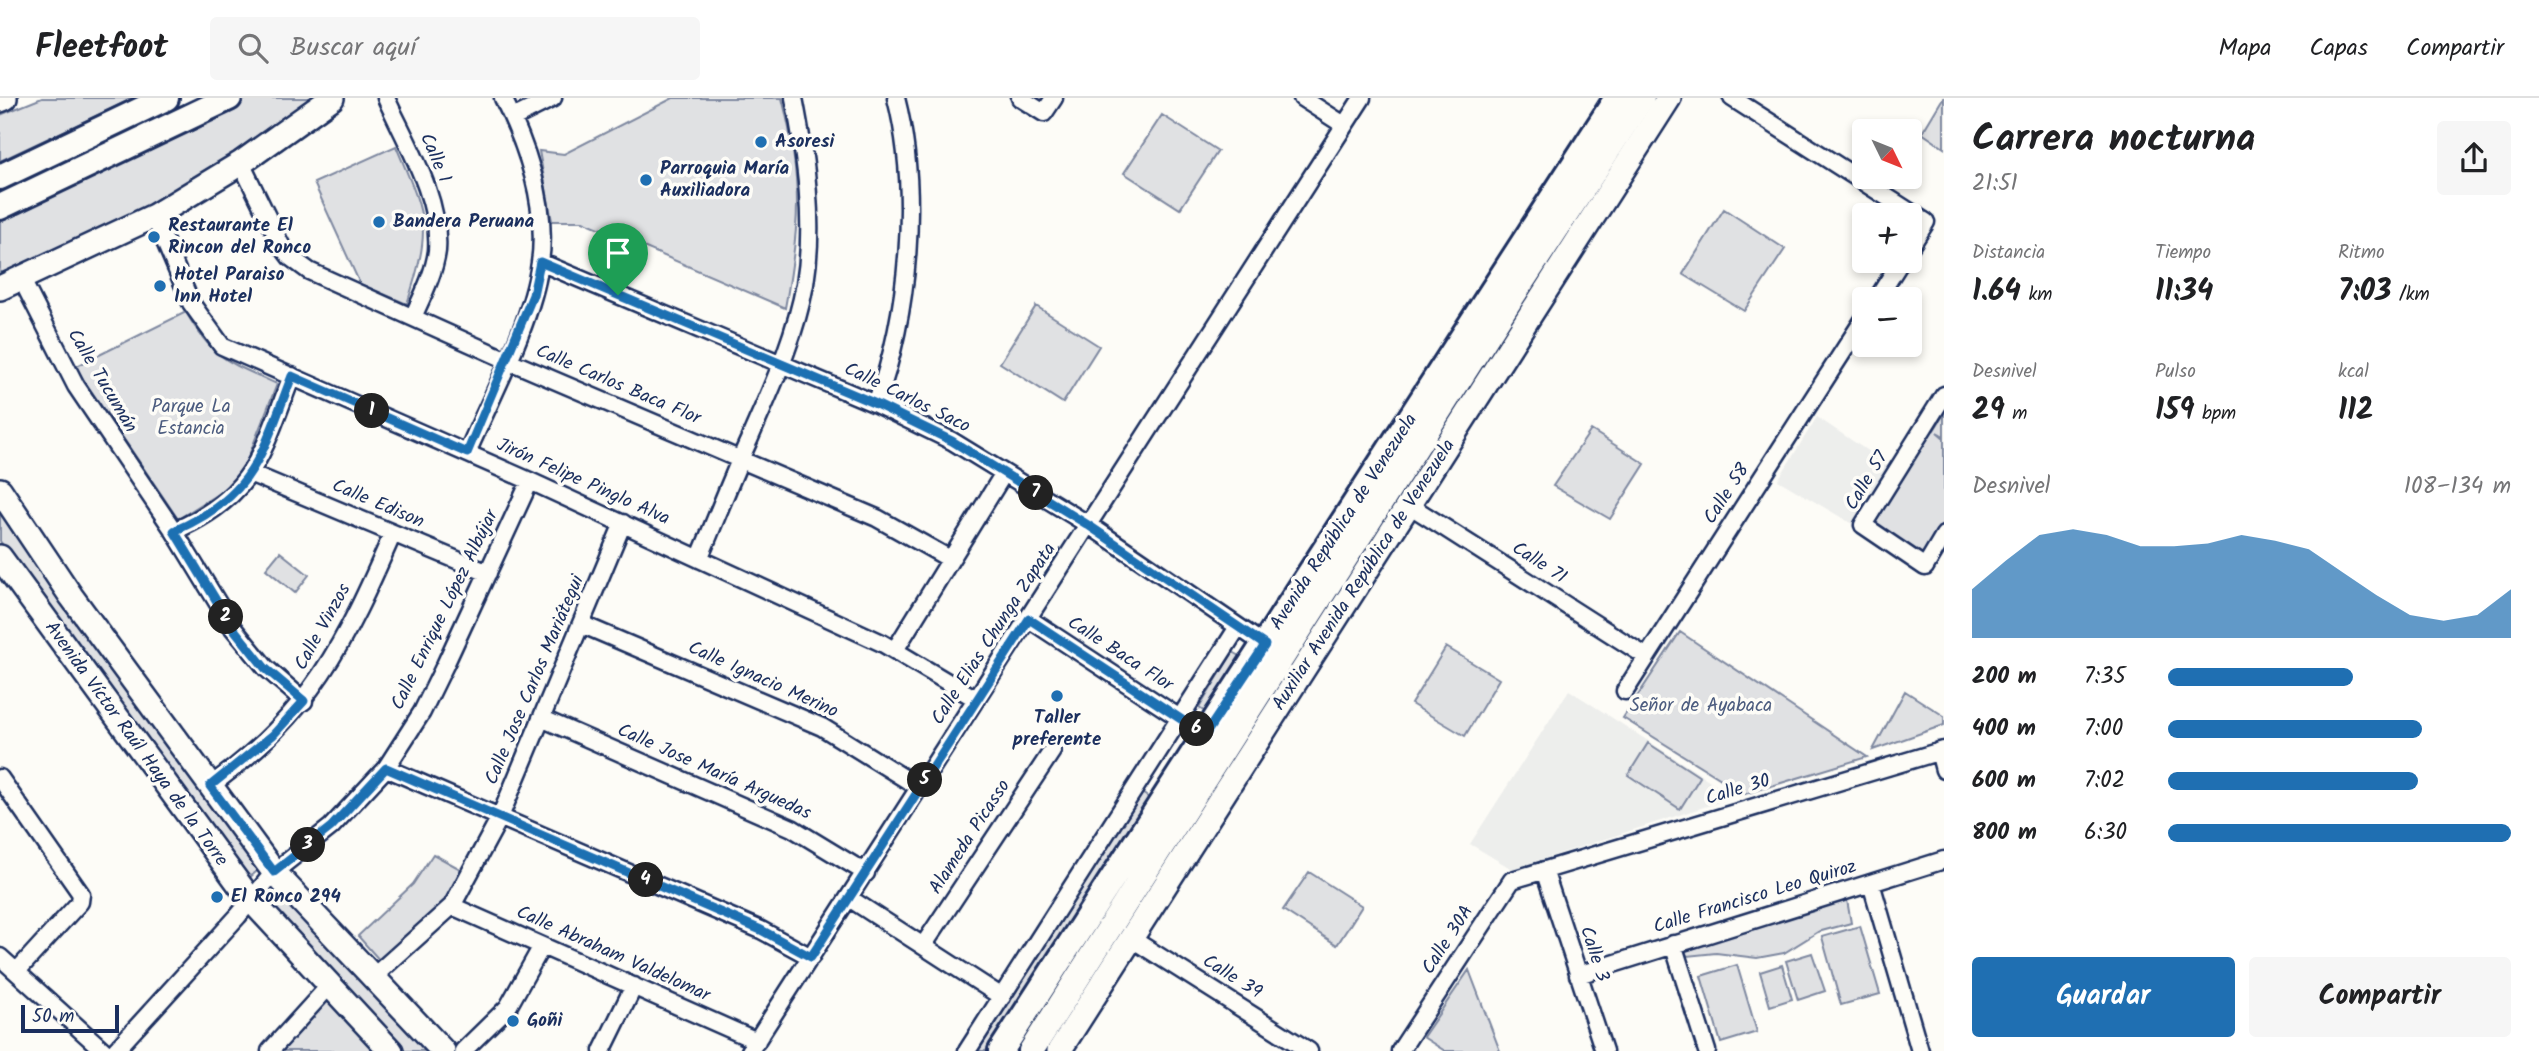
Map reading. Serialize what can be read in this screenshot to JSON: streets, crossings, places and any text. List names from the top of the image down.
{
  "streets": {
    "main road": ["Avenida República de Venezuela", "Auxiliar Avenida República de Venezuela", "Avenida Víctor Raúl Haya de la Torre"],
    "street": [
      "Calle 1",
      "Calle Tucumán",
      "Calle Carlos Baca Flor",
      "Calle Carlos Saco",
      "Calle 57",
      "Jirón Felipe Pinglo Alva",
      "Calle 58",
      "Calle Edison",
      "Calle 71",
      "Calle Enrique López Albújar",
      "Calle Vinzos",
      "Calle Elias Chunga Zapata",
      "Calle Baca Flor",
      "Calle Jose Carlos Mariátegui",
      "Calle Ignacio Merino",
      "Calle Jose María Arguedas",
      "Calle 30",
      "Alameda Picasso",
      "Calle Francisco Leo Quiroz",
      "Calle 30A",
      "Calle Abraham Valdelomar",
      "Calle 3",
      "Calle 39"
    ]
  },
  "crossings": [
    ["Calle 1", "Calle Carlos Baca Flor"],
    ["Calle Tucumán", "Calle Vinzos"],
    ["Calle Carlos Saco", "Avenida República de Venezuela"],
    ["Calle Carlos Saco", "Calle Elias Chunga Zapata"],
    ["Jirón Felipe Pinglo Alva", "Calle Enrique López Albújar"],
    ["Jirón Felipe Pinglo Alva", "Calle Elias Chunga Zapata"],
    ["Jirón Felipe Pinglo Alva", "Calle Jose Carlos Mariátegui"],
    ["Calle 58", "Calle 71"],
    ["Calle Edison", "Calle Enrique López Albújar"],
    ["Calle Edison", "Calle Vinzos"],
    ["Avenida República de Venezuela", "Calle Baca Flor"],
    ["Calle 71", "Auxiliar Avenida República de Venezuela"],
    ["Auxiliar Avenida República de Venezuela", "Calle 39"],
    ["Calle Enrique López Albújar", "Avenida Víctor Raúl Haya de la Torre"],
    ["Calle Vinzos", "Avenida Víctor Raúl Haya de la Torre"],
    ["Calle Elias Chunga Zapata", "Calle Baca Flor"],
    ["Calle Elias Chunga Zapata", "Calle Ignacio Merino"],
    ["Calle Elias Chunga Zapata", "Calle Jose María Arguedas"],
    ["Calle Elias Chunga Zapata", "Calle Abraham Valdelomar"],
    ["Calle Jose Carlos Mariátegui", "Calle Ignacio Merino"],
    ["Calle Jose Carlos Mariátegui", "Avenida Víctor Raúl Haya de la Torre"],
    ["Calle Jose Carlos Mariátegui", "Calle Jose María Arguedas"],
    ["Calle Jose Carlos Mariátegui", "Calle Abraham Valdelomar"],
    ["Calle 30", "Calle 30A"],
    ["Calle 30", "Calle 3"],
    ["Calle Francisco Leo Quiroz", "Calle 3"],
    ["Calle 30A", "Calle 3"]
  ],
  "parks": ["Parque La Estancia", "Señor de Ayabaca"],
  "places": [
    "Asoresi",
    "Parroquia María Auxiliadora",
    "Bandera Peruana",
    "Restaurante El Rincon del Ronco",
    "Hotel Paraiso Inn Hotel",
    "Taller preferente",
    "El Ronco 294",
    "Goñi"
  ],
  "scale_bar": "50 m",
  "north": "bottom right",
  "page": {
    "header": "Fleetfoot",
    "search": "Buscar aquí",
    "nav": ["Mapa", "Capas", "Compartir"],
    "heading": ["Carrera nocturna", "21:51"],
    "map_buttons": ["+", "−"],
    "stats": [
      ["Distancia", "1.64 km"],
      ["Tiempo", "11:34"],
      ["Ritmo", "7:03 /km"],
      ["Desnivel", "29 m"],
      ["Pulso", "159 bpm"],
      ["kcal", "112"]
    ],
    "pins": [
      "1",
      "7",
      "2",
      "6",
      "5",
      "3",
      "4"
    ],
    "chart": ["Desnivel", "108–134 m"],
    "list": [
      {
        "name": "200 m",
        "note": "7:35"
      },
      {
        "name": "400 m",
        "note": "7:00"
      },
      {
        "name": "600 m",
        "note": "7:02"
      },
      {
        "name": "800 m",
        "note": "6:30"
      }
    ],
    "buttons": ["Guardar", "Compartir"],
    "scale": "50 m"
  }
}
